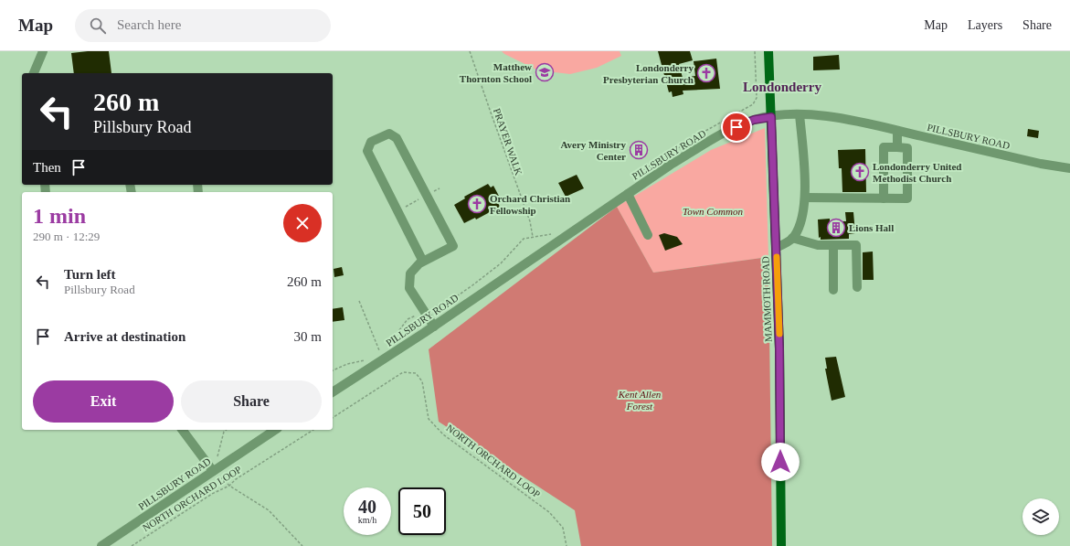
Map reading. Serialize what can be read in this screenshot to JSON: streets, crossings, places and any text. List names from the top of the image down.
{
  "streets": {
    "main road": ["MAMMOTH ROAD"],
    "street": ["PILLSBURY ROAD"],
    "path": ["PRAYER WALK", "NORTH ORCHARD LOOP"]
  },
  "crossings": [
    ["PILLSBURY ROAD", "MAMMOTH ROAD"]
  ],
  "districts": ["Londonderry"],
  "parks": ["Town Common", "Kent Allen Forest"],
  "places": {
    "school or university": ["Matthew Thornton School"],
    "church": ["Londonderry Presbyterian Church", "Londonderry United Methodist Church", "Orchard Christian Fellowship"],
    "building": ["Avery Ministry Center", "Lions Hall"]
  },
  "page": {
    "header": "Map",
    "search": "Search here",
    "nav": ["Map", "Layers", "Share"],
    "turn": ["260 m", "Pillsbury Road"],
    "then": "Then",
    "heading": ["1 min", "290 m · 12:29"],
    "list": [
      {
        "name": "Turn left",
        "note": "Pillsbury Road",
        "value": "260 m"
      },
      {
        "name": "Arrive at destination",
        "value": "30 m"
      }
    ],
    "buttons": ["Exit", "Share"],
    "speed": "40 km/h",
    "limit": "50"
  }
}
